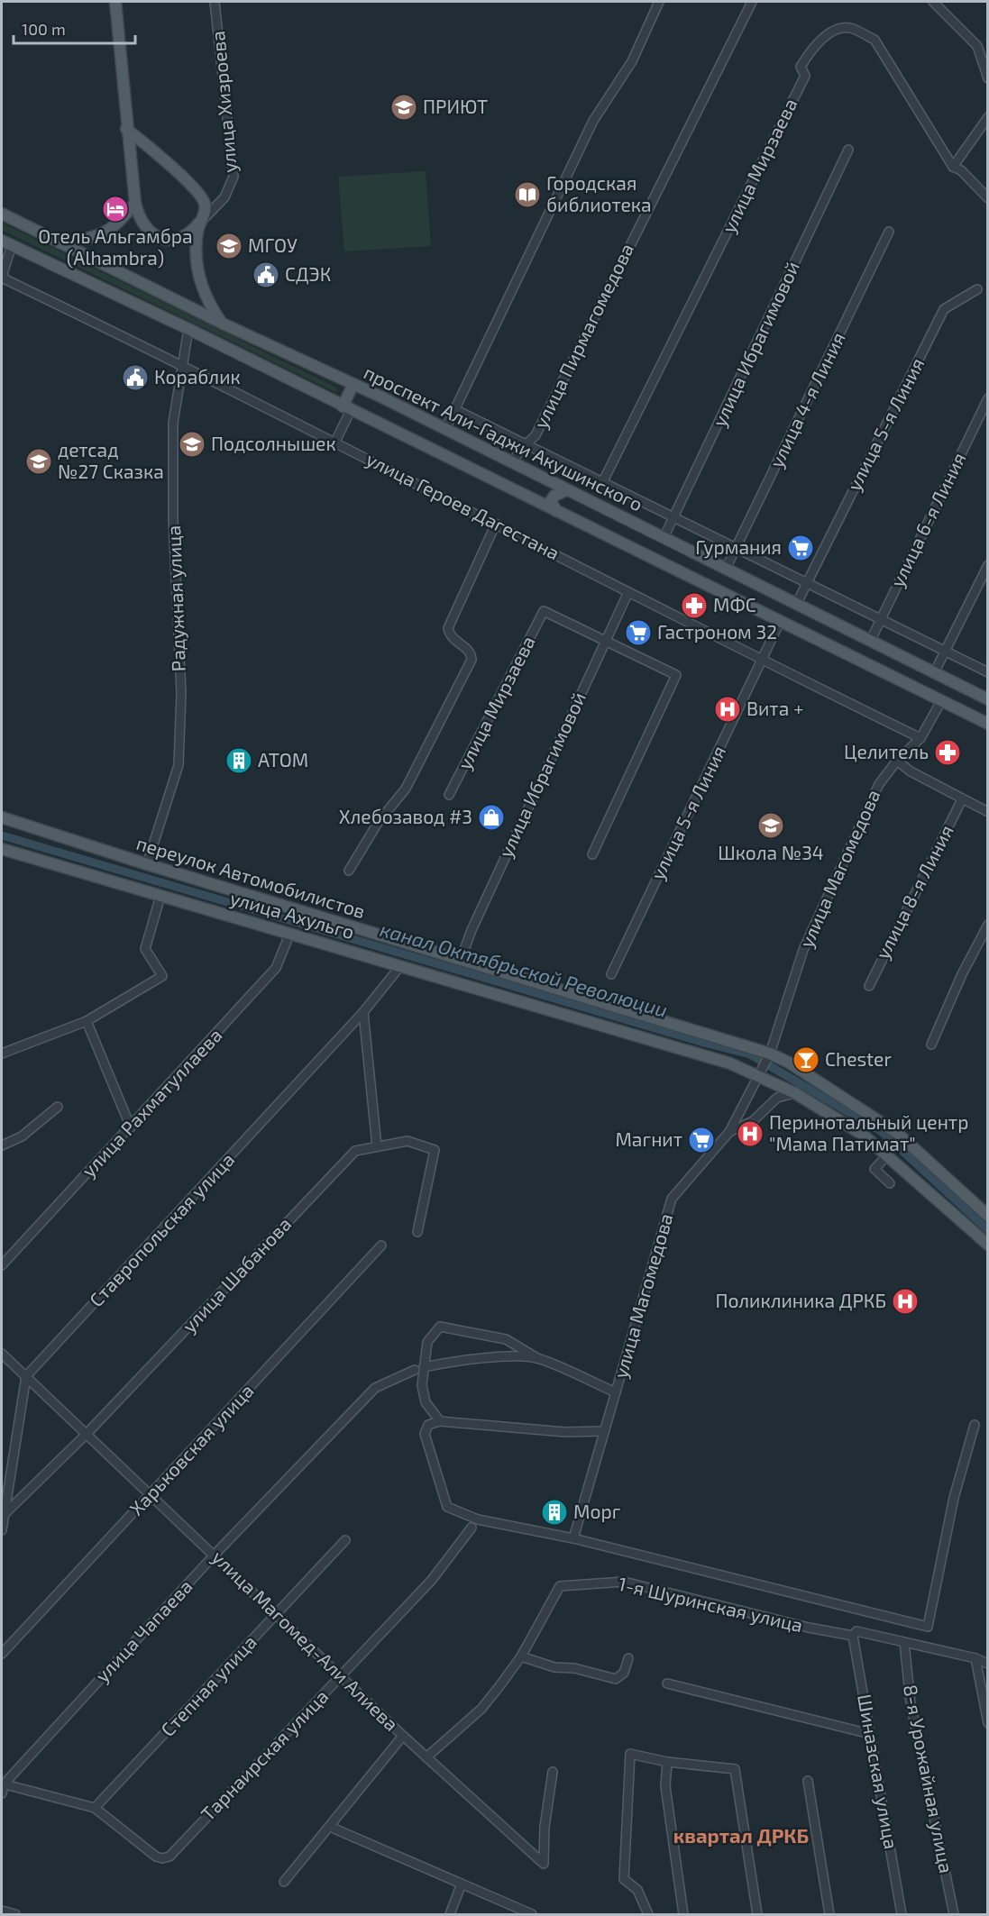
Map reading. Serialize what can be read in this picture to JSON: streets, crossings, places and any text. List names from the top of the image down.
{
  "streets": {
    "main road": ["проспект Али-Гаджи Акушинского", "переулок Автомобилистов", "улица Ахульго"],
    "street": [
      "улица Хизроева",
      "улица Мирзаева",
      "улица Пирмагомедова",
      "улица Ибрагимовой",
      "улица 4-я Линия",
      "улица 5-я Линия",
      "улица Героев Дагестана",
      "улица 6-я Линия",
      "Радужная улица",
      "улица Магомедова",
      "улица 8-я Линия",
      "улица Рахматуллаева",
      "Ставропольская улица",
      "улица Шабанова",
      "Харьковская улица",
      "1-я Шуринская улица",
      "улица Чапаева",
      "улица Магомед-Али Алиева",
      "Степная улица",
      "Тарнаирская улица",
      "Шиназская улица",
      "8-я Урожайная улица"
    ]
  },
  "crossings": [
    ["улица Мирзаева", "улица Ибрагимовой"],
    ["улица Пирмагомедова", "проспект Али-Гаджи Акушинского"],
    ["улица Ибрагимовой", "проспект Али-Гаджи Акушинского"],
    ["улица Ибрагимовой", "улица Героев Дагестана"],
    ["улица Ибрагимовой", "переулок Автомобилистов"],
    ["улица 4-я Линия", "проспект Али-Гаджи Акушинского"],
    ["улица 5-я Линия", "проспект Али-Гаджи Акушинского"],
    ["улица 5-я Линия", "улица Героев Дагестана"],
    ["проспект Али-Гаджи Акушинского", "улица Героев Дагестана"],
    ["проспект Али-Гаджи Акушинского", "улица 6-я Линия"],
    ["проспект Али-Гаджи Акушинского", "Радужная улица"],
    ["проспект Али-Гаджи Акушинского", "улица Магомедова"],
    ["улица Героев Дагестана", "Радужная улица"],
    ["улица Героев Дагестана", "улица Магомедова"],
    ["Радужная улица", "переулок Автомобилистов"],
    ["улица Магомедова", "переулок Автомобилистов"],
    ["улица Магомедова", "улица Ахульго"],
    ["улица Ахульго", "улица Рахматуллаева"],
    ["улица Ахульго", "Ставропольская улица"],
    ["Ставропольская улица", "улица Магомед-Али Алиева"],
    ["улица Шабанова", "улица Магомед-Али Алиева"],
    ["Харьковская улица", "улица Магомед-Али Алиева"],
    ["1-я Шуринская улица", "улица Магомед-Али Алиева"],
    ["1-я Шуринская улица", "Шиназская улица"],
    ["1-я Шуринская улица", "8-я Урожайная улица"],
    ["улица Чапаева", "улица Магомед-Али Алиева"],
    ["улица Магомед-Али Алиева", "Степная улица"],
    ["улица Магомед-Али Алиева", "Тарнаирская улица"],
    ["Степная улица", "Тарнаирская улица"]
  ],
  "districts": ["квартал ДРКБ"],
  "water": ["канал Октябрьской Революции"],
  "places": {
    "school or university": [
      "ПРИЮТ",
      "МГОУ",
      "Подсолнышек",
      "детсад №27 Сказка",
      "Школа №34"
    ],
    "library": ["Городская библиотека"],
    "hotel": ["Отель Альгамбра (Alhambra)"],
    "public building": ["СДЭК", "Кораблик"],
    "supermarket": ["Гурмания", "Гастроном 32", "Магнит"],
    "pharmacy": ["МФС", "Целитель"],
    "hospital": ["Вита +", "Перинотальный центр \"Мама Патимат\"", "Поликлиника ДРКБ"],
    "building": ["АТОМ", "Морг"],
    "shop": ["Хлебозавод #3"],
    "bar": ["Chester"]
  },
  "scale_bar": "100 m"
}
